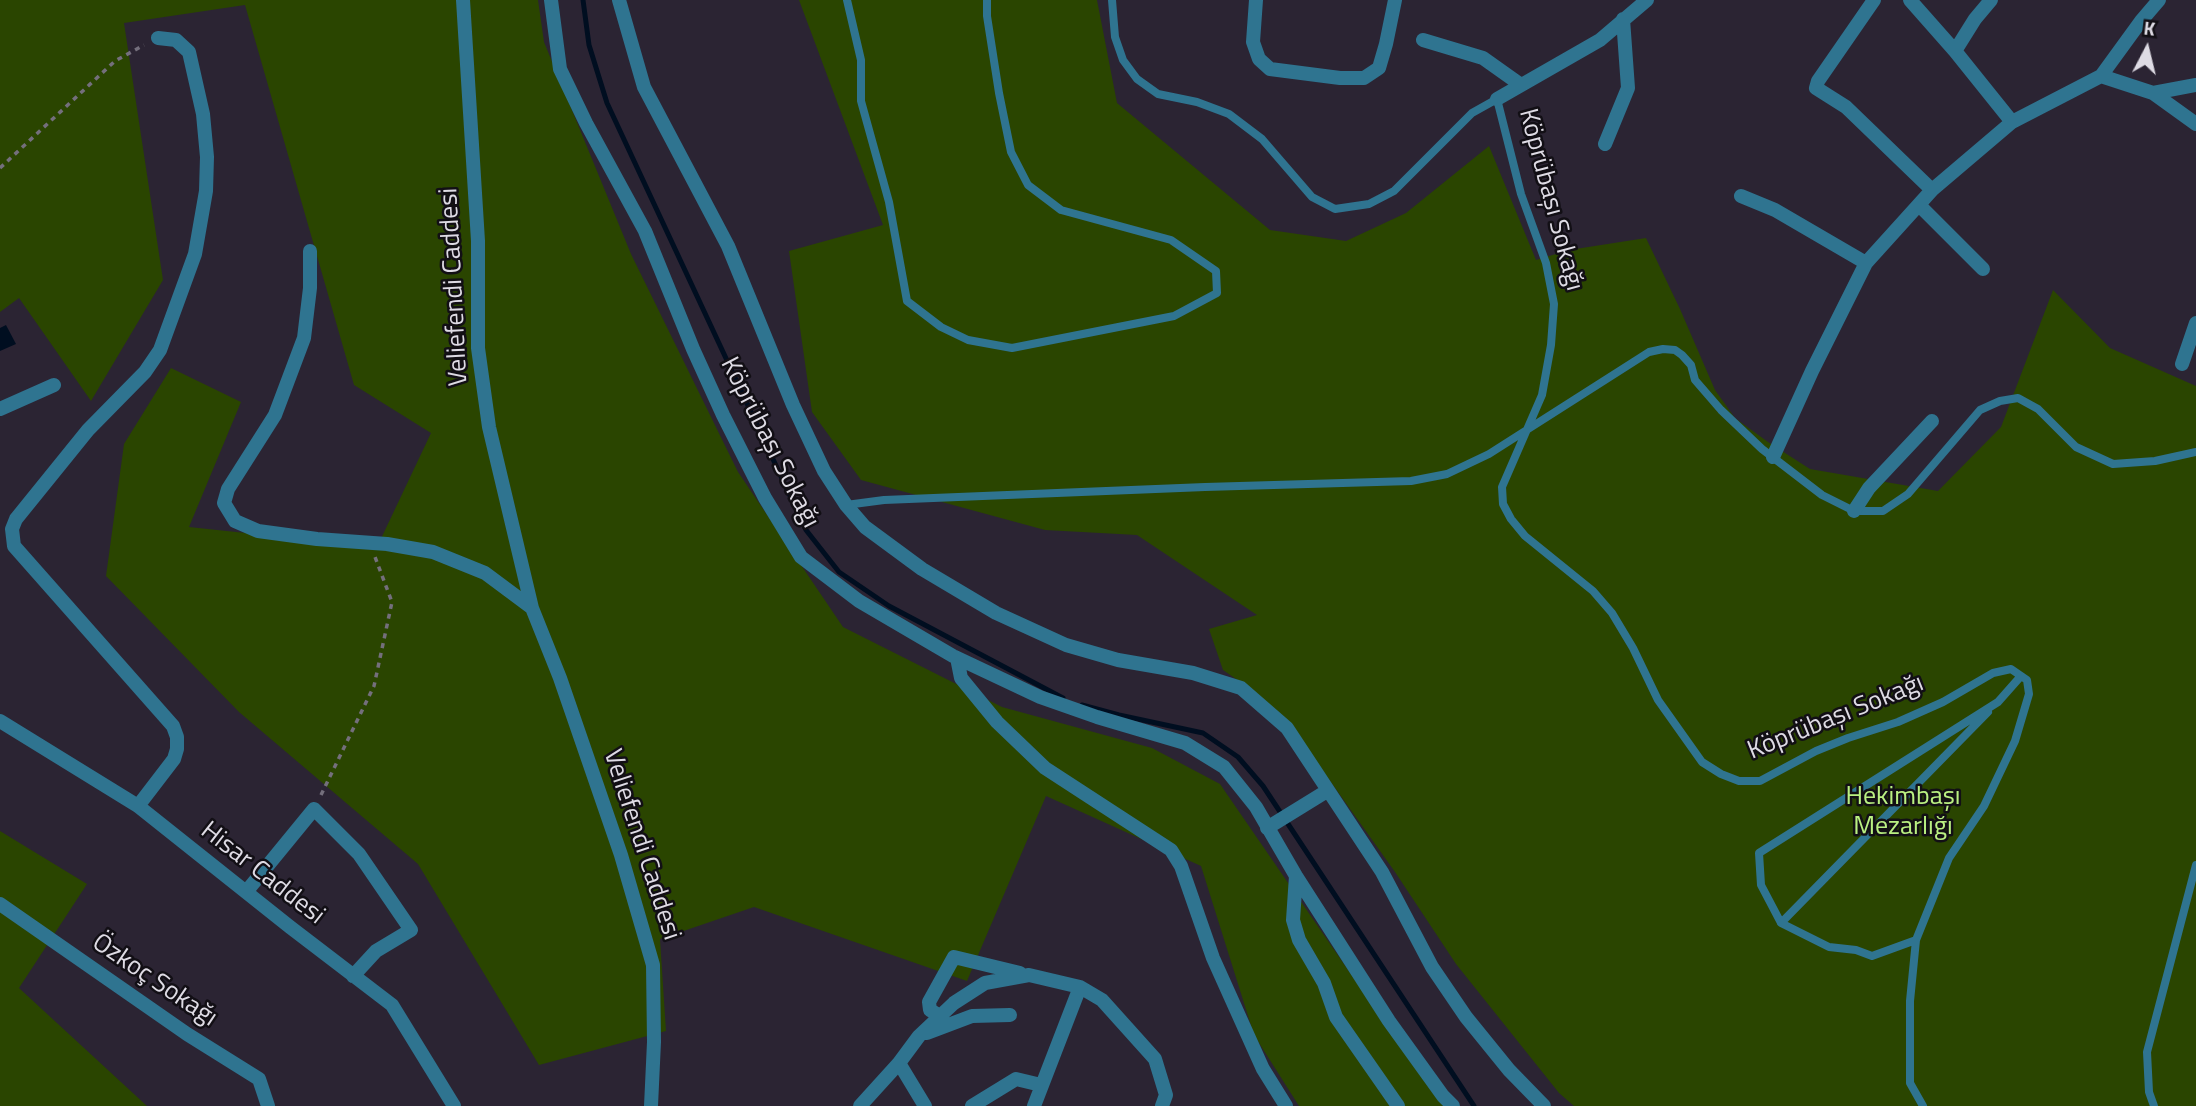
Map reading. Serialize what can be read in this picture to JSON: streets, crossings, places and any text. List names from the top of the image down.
{
  "streets": {
    "street": [
      "Köprübaşı Sokağı",
      "Veliefendi Caddesi",
      "Hisar Caddesi",
      "Özkoç Sokağı"
    ]
  },
  "parks": ["Hekimbaşı Mezarlığı"],
  "north": "top"
}
